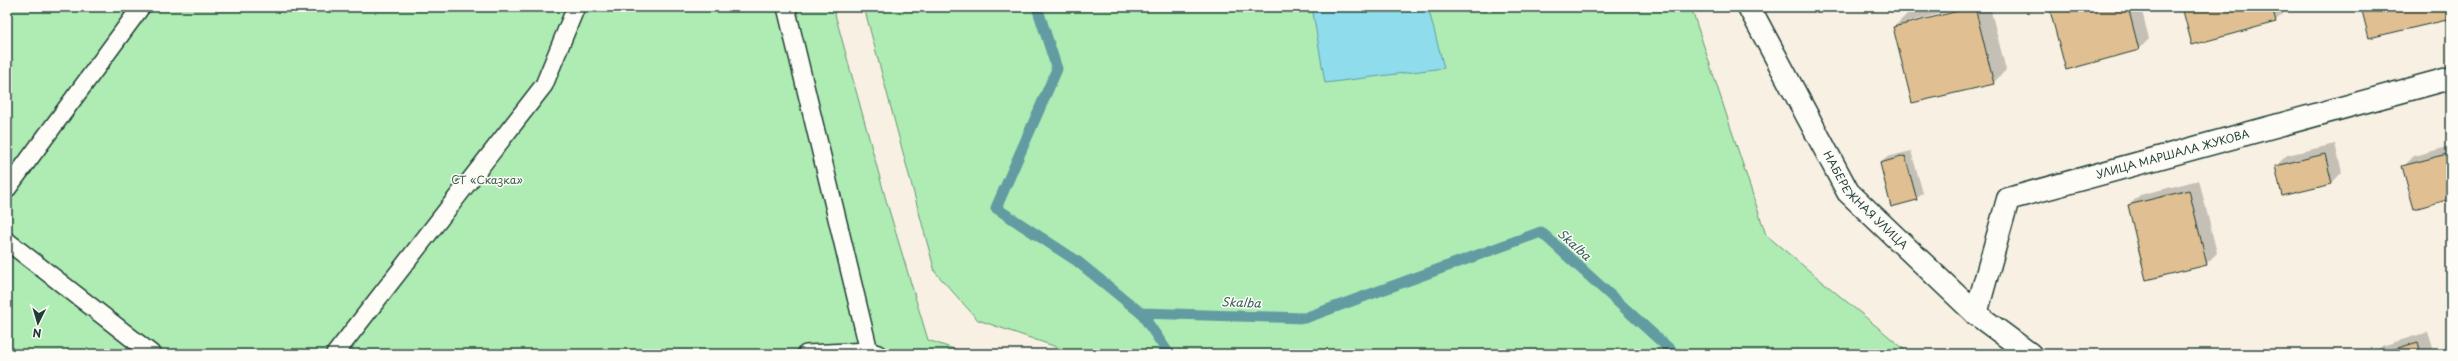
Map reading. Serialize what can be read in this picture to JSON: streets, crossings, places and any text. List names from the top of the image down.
{
  "streets": {
    "street": ["УЛИЦА МАРШАЛА ЖУКОВА", "НАБЕРЕЖНАЯ УЛИЦА"]
  },
  "crossings": [
    ["УЛИЦА МАРШАЛА ЖУКОВА", "НАБЕРЕЖНАЯ УЛИЦА"]
  ],
  "water": ["Skalba"],
  "parks": ["СТ «Сказка»"],
  "north": "bottom"
}
